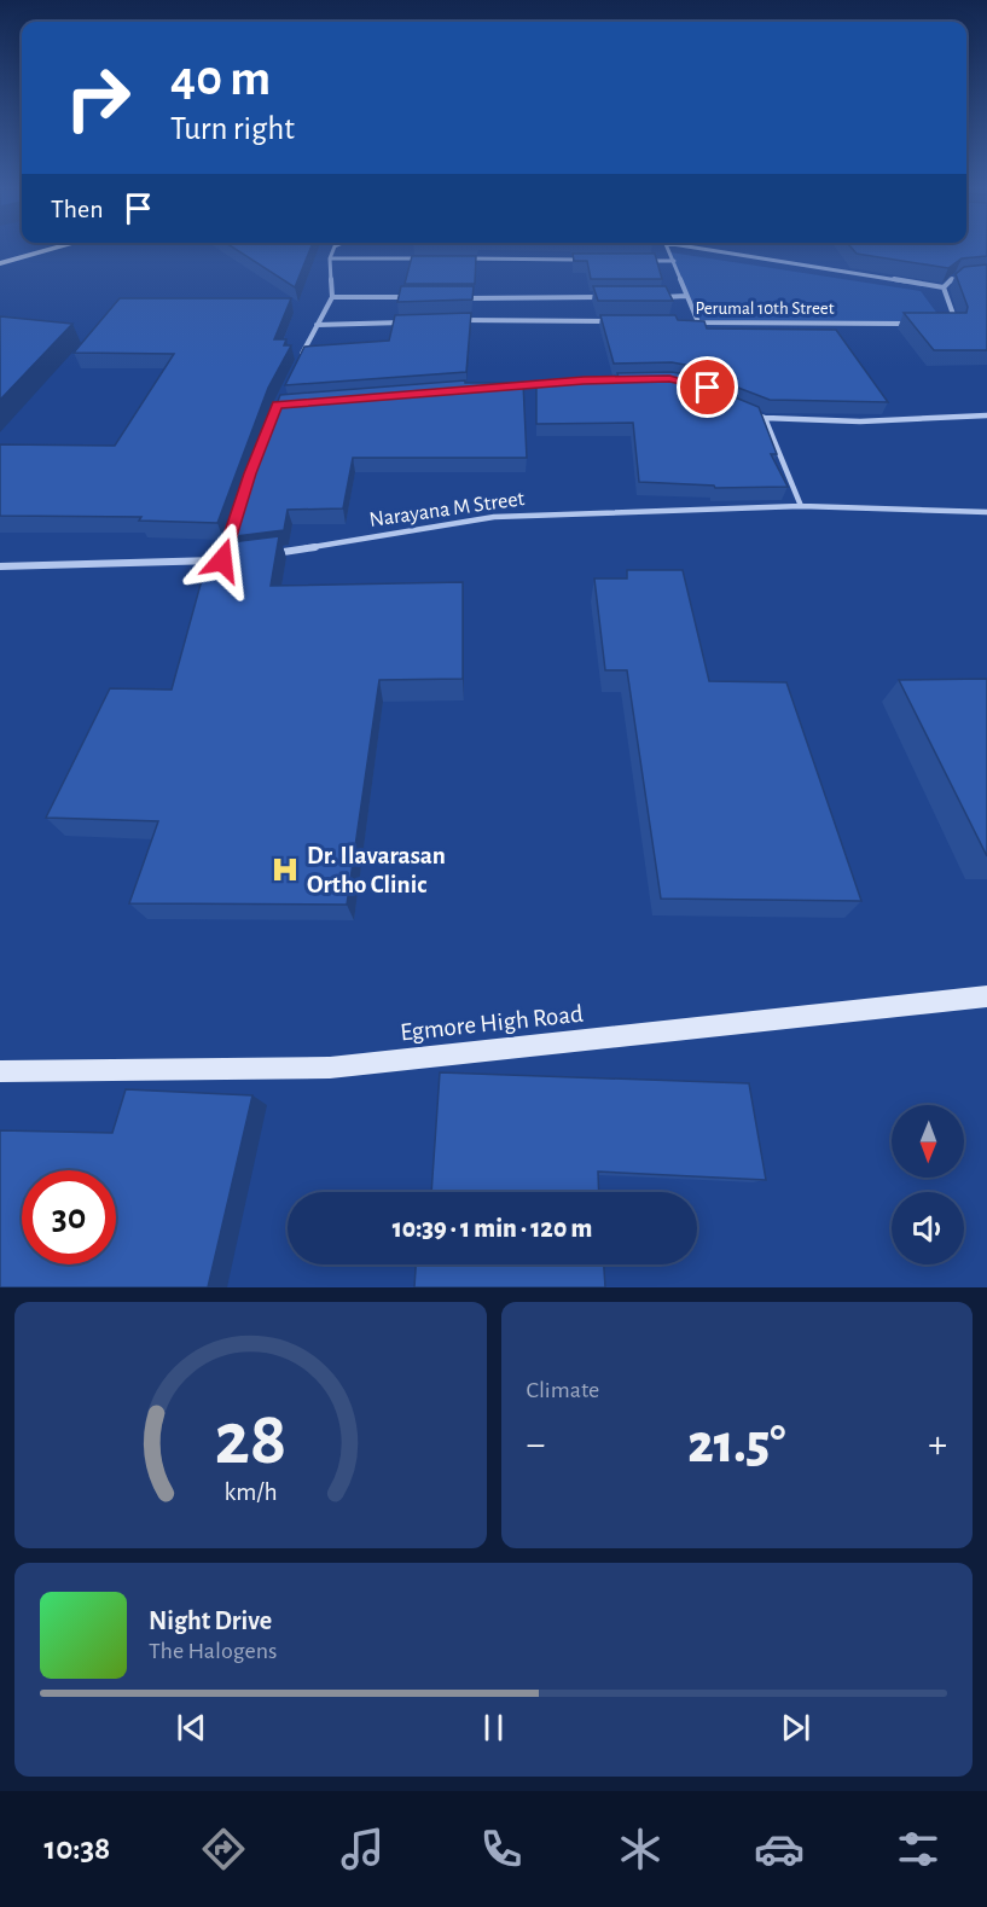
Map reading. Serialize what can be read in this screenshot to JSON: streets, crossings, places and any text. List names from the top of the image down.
{
  "streets": {
    "main road": ["Egmore High Road"],
    "street": ["Perumal 10th Street", "Narayana M Street"]
  },
  "places": {
    "hospital": ["Dr. Ilavarasan Ortho Clinic"]
  },
  "north": "bottom",
  "page": {
    "turn": ["40 m", "Turn right"],
    "then": "Then",
    "limit": "30",
    "trip": "10:39 · 1 min · 120 m",
    "tile": "Climate",
    "heat": ["−", "21.5°", "+"],
    "song": ["Night Drive", "The Halogens"],
    "tabs": "10:38",
    "gauge": ["28", "km/h"]
  }
}
